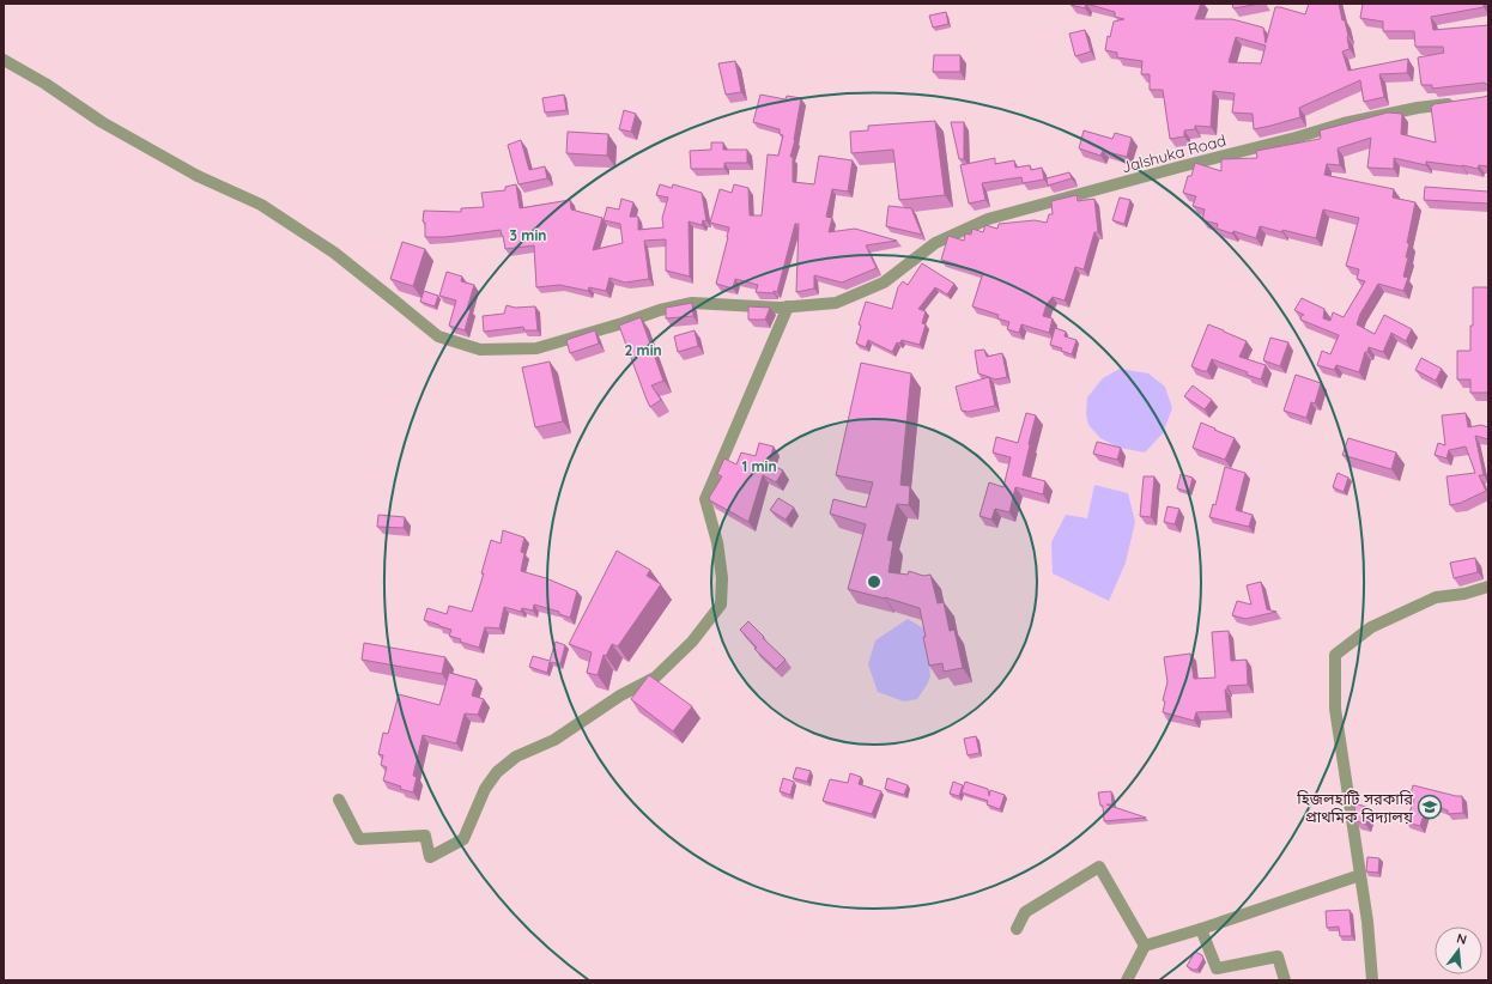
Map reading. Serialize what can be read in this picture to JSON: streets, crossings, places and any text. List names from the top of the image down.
{
  "streets": {
    "street": ["Jalshuka Road"]
  },
  "places": {
    "school or university": ["হিজলহাটি সরকারি প্রাথমিক বিদ্যালয়"]
  },
  "north": "top",
  "rings": ["3 min", "2 min", "1 min"]
}
